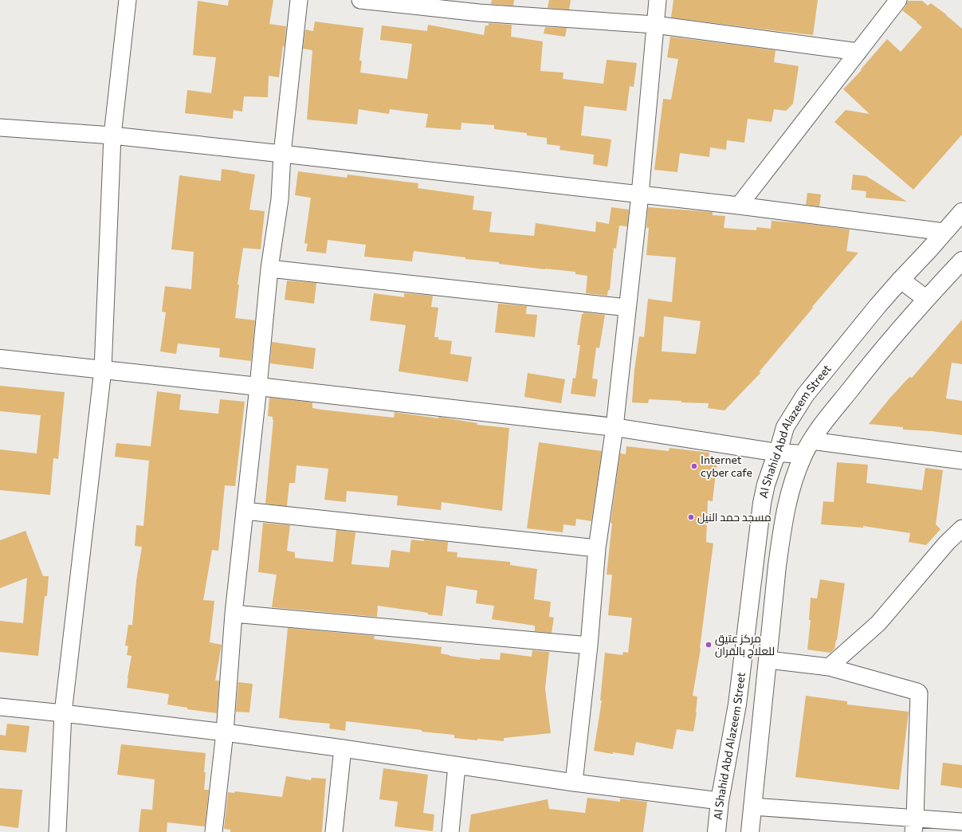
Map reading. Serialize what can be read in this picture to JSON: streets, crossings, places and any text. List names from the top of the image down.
{
  "streets": {
    "main road": ["Al Shahid Abd Alazeem Street"]
  },
  "places": ["Internet cyber cafe", "مسجد حمد النيل", "مركز عتيق للعلاج بالقران"]
}
